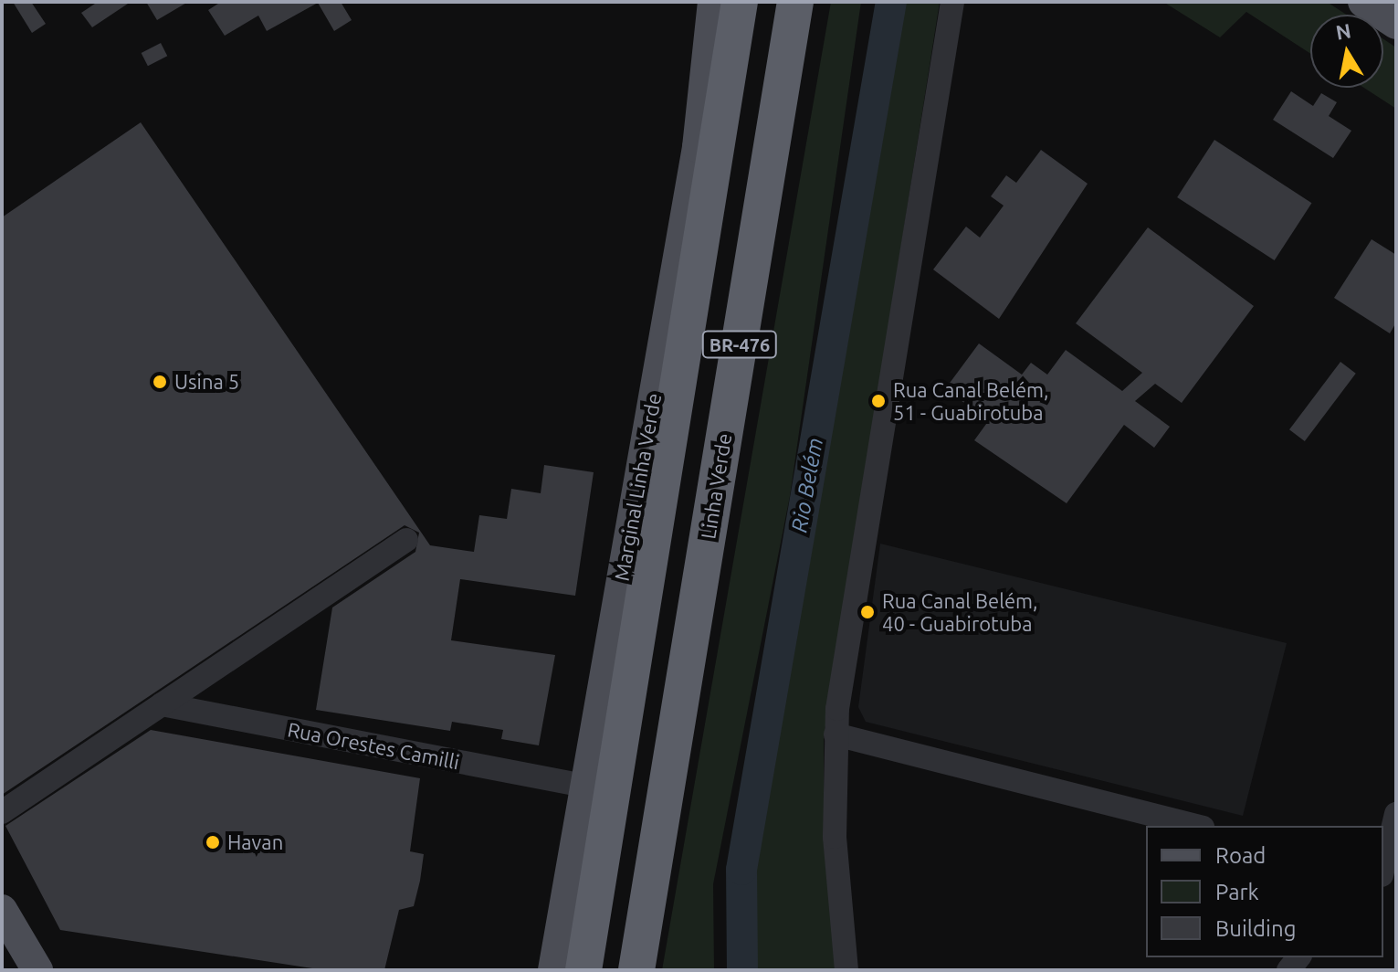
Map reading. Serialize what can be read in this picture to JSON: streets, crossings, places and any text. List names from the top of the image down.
{
  "streets": {
    "highway": ["BR-476", "Linha Verde"],
    "main road": ["Marginal Linha Verde"],
    "street": ["Rua Orestes Camilli"]
  },
  "crossings": [
    ["Marginal Linha Verde", "Rua Orestes Camilli"]
  ],
  "water": ["Rio Belém"],
  "places": [
    "Usina 5",
    "Rua Canal Belém, 51 - Guabirotuba",
    "Rua Canal Belém, 40 - Guabirotuba",
    "Havan"
  ],
  "legend": ["Road", "Park", "Building"],
  "north": "top"
}
